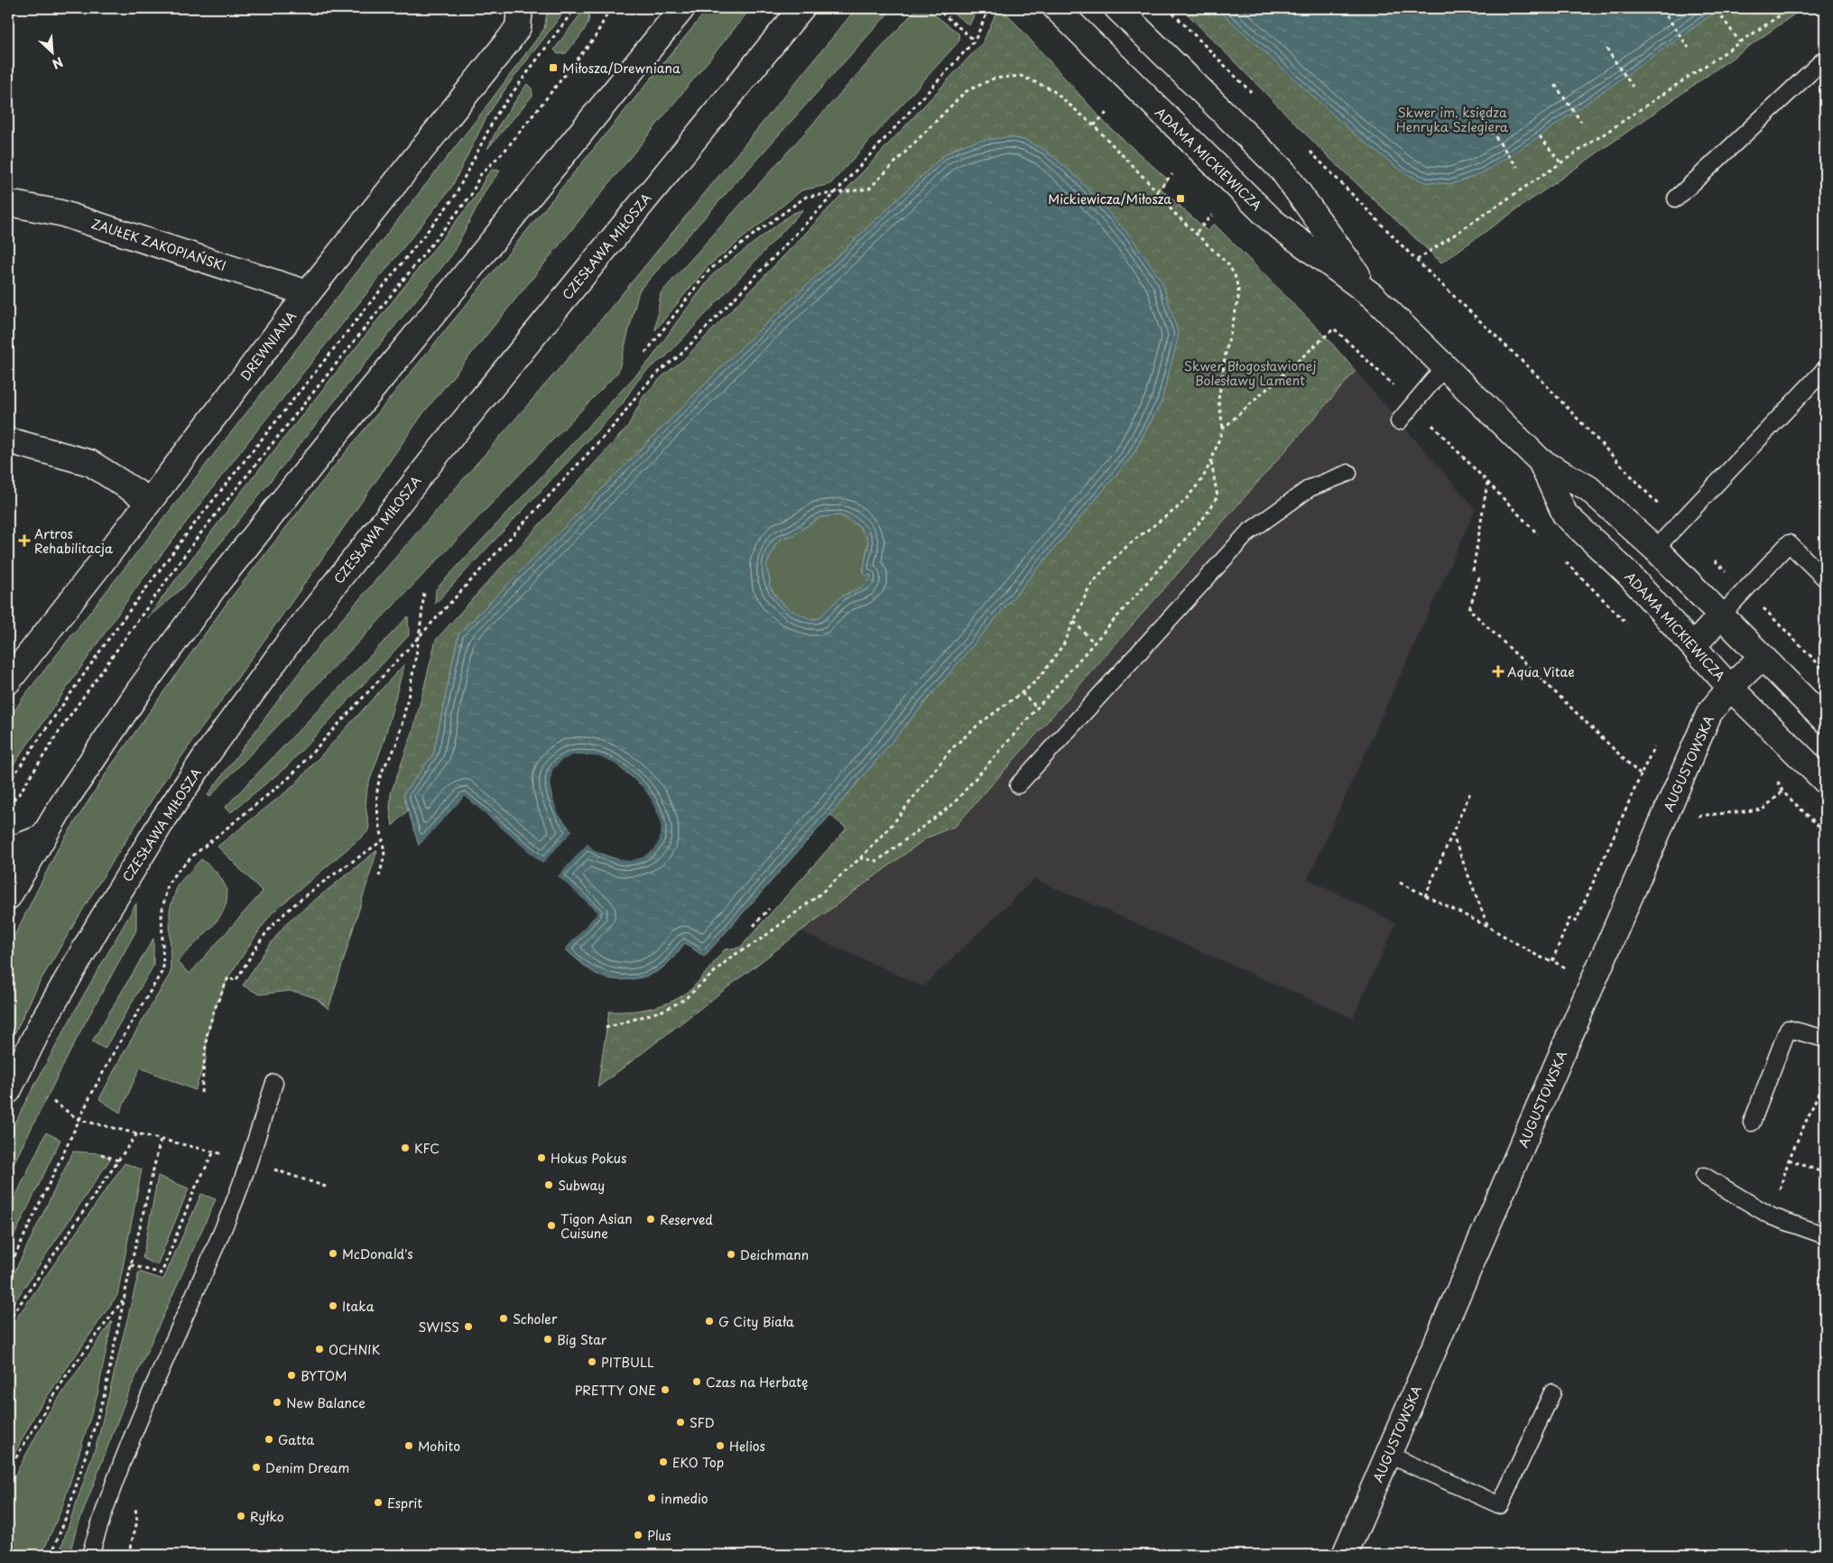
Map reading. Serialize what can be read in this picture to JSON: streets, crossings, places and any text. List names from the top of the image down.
{
  "streets": {
    "street": [
      "ADAMA MICKIEWICZA",
      "ZAUŁEK ZAKOPIAŃSKI",
      "CZESŁAWA MIŁOSZA",
      "DREWNIANA",
      "AUGUSTOWSKA"
    ]
  },
  "crossings": [
    ["ADAMA MICKIEWICZA", "AUGUSTOWSKA"],
    ["ZAUŁEK ZAKOPIAŃSKI", "DREWNIANA"]
  ],
  "parks": ["Skwer im. księdza Henryka Szlegiera", "Skwer Błogosławionej Bolesławy Lament"],
  "places": {
    "transit": ["Miłosza/Drewniana", "Mickiewicza/Miłosza"],
    "health": ["Artros Rehabilitacja", "Aqua Vitae"],
    "other": [
      "KFC",
      "Hokus Pokus",
      "Subway",
      "Reserved",
      "Tigon Asian Cuisune",
      "McDonald's",
      "Deichmann",
      "Itaka",
      "Scholer",
      "G City Biała",
      "SWISS",
      "Big Star",
      "OCHNIK",
      "PITBULL",
      "BYTOM",
      "Czas na Herbatę",
      "PRETTY ONE",
      "New Balance",
      "SFD",
      "Gatta",
      "Mohito",
      "Helios",
      "EKO Top",
      "Denim Dream",
      "inmedio",
      "Esprit",
      "Ryłko",
      "Plus"
    ]
  },
  "north": "bottom right"
}
